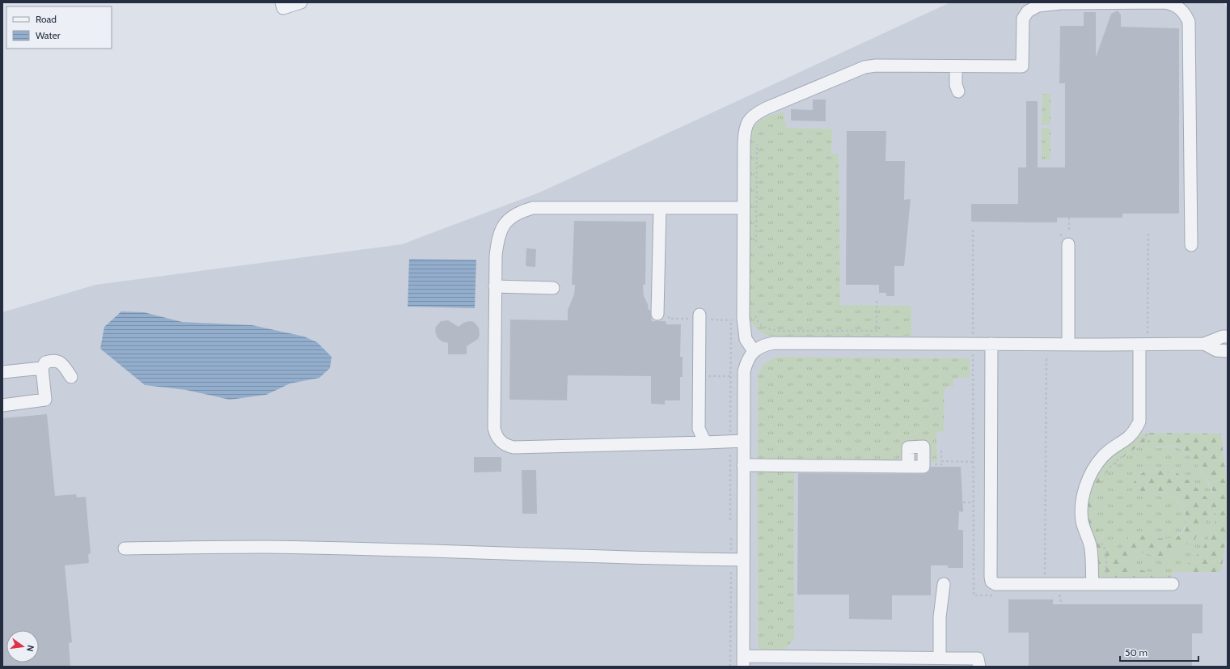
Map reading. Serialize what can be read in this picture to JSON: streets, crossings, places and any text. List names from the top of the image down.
{
  "legend": ["Road", "Water"],
  "scale_bar": "50 m",
  "north": "right"
}
